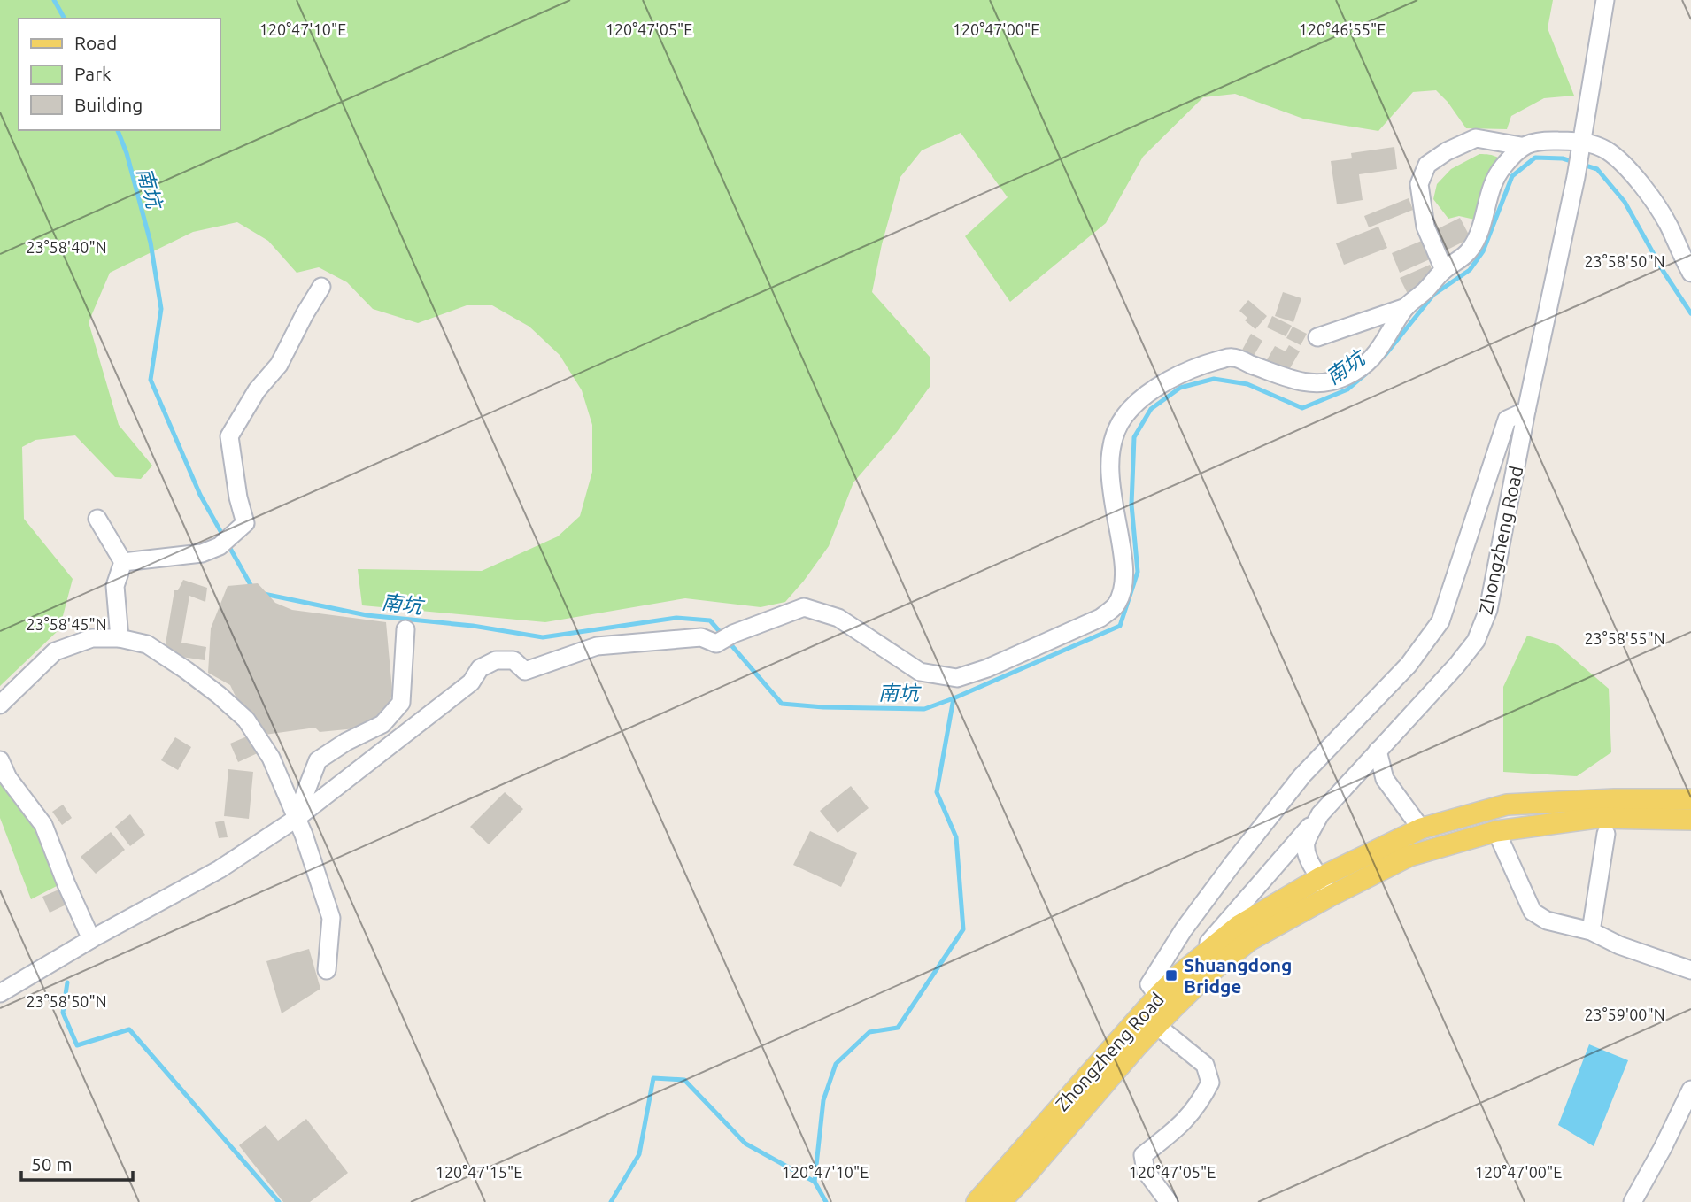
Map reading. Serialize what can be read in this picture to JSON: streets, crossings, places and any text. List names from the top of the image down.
{
  "streets": {
    "main road": ["Zhongzheng Road"]
  },
  "water": ["南坑"],
  "places": {
    "transit": ["Shuangdong Bridge"]
  },
  "legend": ["Road", "Park", "Building"],
  "scale_bar": "50 m",
  "coordinates": [
    "120°47'10\"E",
    "120°47'05\"E",
    "120°47'00\"E",
    "120°46'55\"E",
    "23°58'40\"N",
    "23°58'50\"N",
    "23°58'45\"N",
    "23°58'55\"N",
    "23°59'00\"N",
    "120°47'15\"E"
  ]
}
